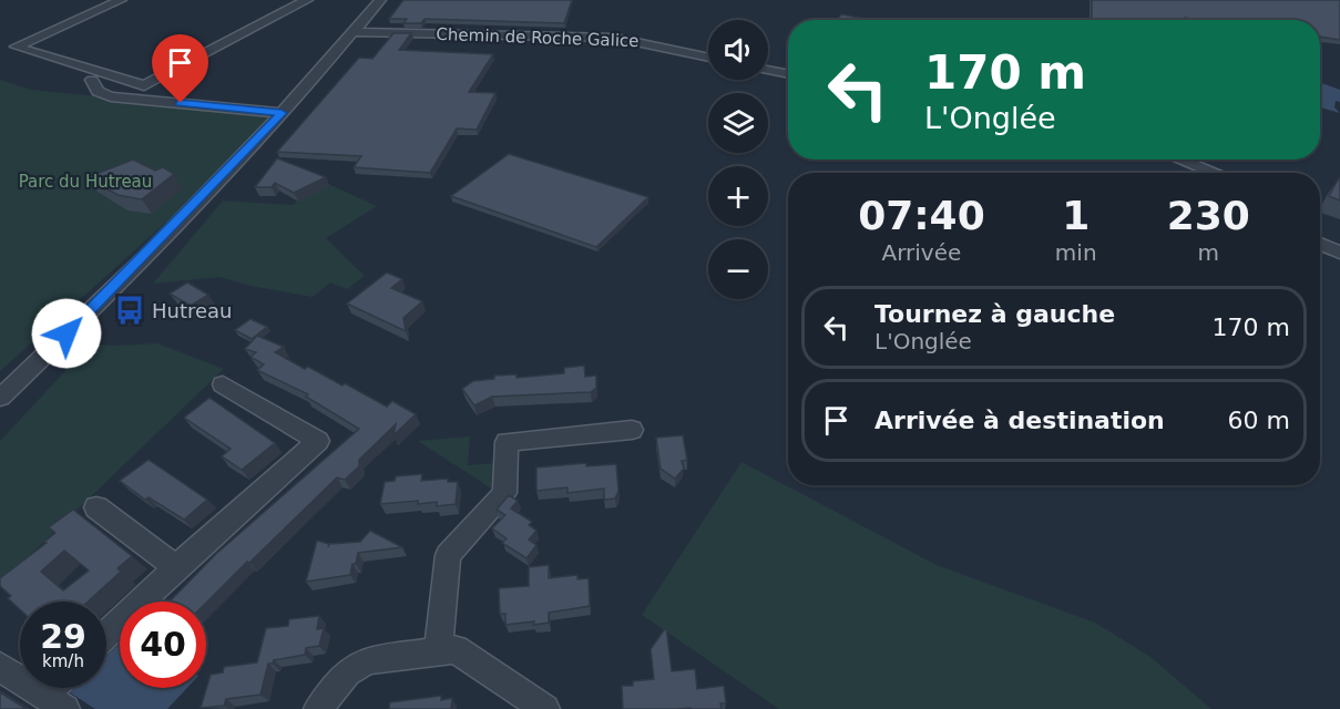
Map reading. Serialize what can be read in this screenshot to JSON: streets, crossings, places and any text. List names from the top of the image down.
{
  "streets": {
    "street": ["Chemin de Roche Galice"]
  },
  "parks": ["Parc du Hutreau"],
  "places": {
    "bus stop": ["Hutreau"]
  },
  "page": {
    "map_buttons": ["+", "−"],
    "turn": ["170 m", "L'Onglée"],
    "eta": [
      "07:40",
      "Arrivée",
      "1",
      "min",
      "230",
      "m"
    ],
    "list": [
      {
        "name": "Tournez à gauche",
        "note": "L'Onglée",
        "value": "170 m"
      },
      {
        "name": "Arrivée à destination",
        "value": "60 m"
      }
    ],
    "speed": "29 km/h",
    "limit": "40"
  }
}
